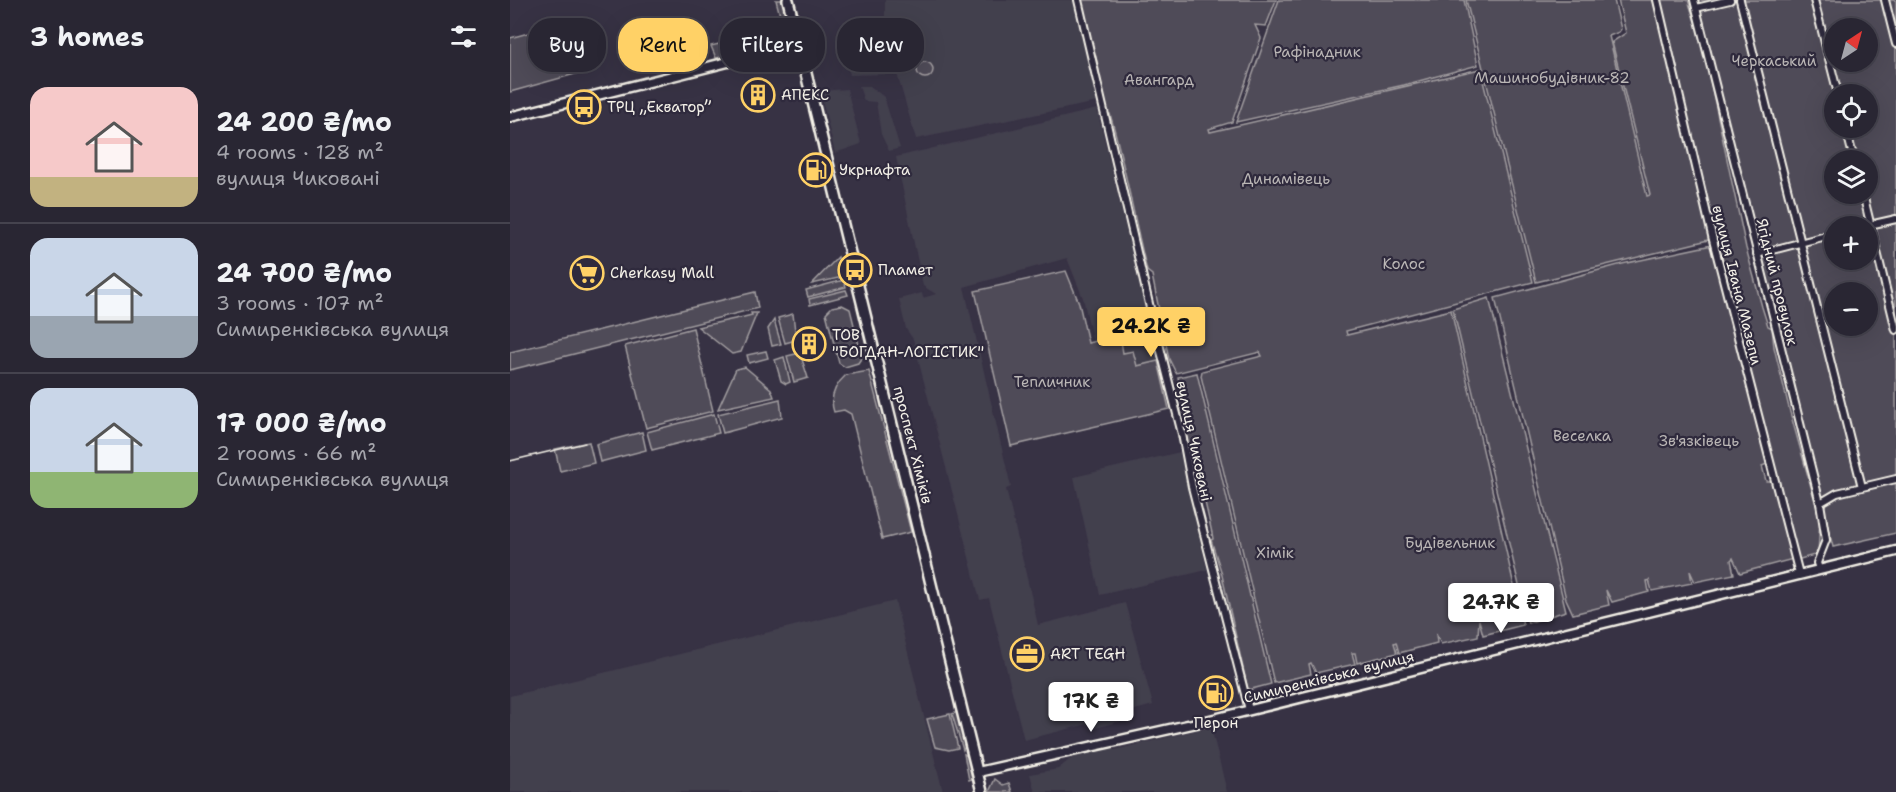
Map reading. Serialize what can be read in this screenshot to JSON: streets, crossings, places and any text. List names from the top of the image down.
{
  "streets": {
    "main road": ["проспект Хіміків", "Симиренківська вулиця"],
    "street": ["Ягідний провулок", "вулиця Івана Мазепи", "вулиця Чиковані"]
  },
  "crossings": [
    ["Ягідний провулок", "Симиренківська вулиця"],
    ["вулиця Івана Мазепи", "Симиренківська вулиця"],
    ["вулиця Чиковані", "Симиренківська вулиця"],
    ["проспект Хіміків", "Симиренківська вулиця"]
  ],
  "parks": [
    "Рафінадник",
    "Черкаський",
    "Машинобудівник-82",
    "Авангард",
    "Динамівець",
    "Колос",
    "Тепличник",
    "Веселка",
    "Зв'язківець",
    "Будівельник",
    "Хімік"
  ],
  "places": {
    "building": ["АПЕКС", "ТОВ \"БОГДАН-ЛОГІСТИК\""],
    "bus stop": ["ТРЦ „Екватор”", "Пламет"],
    "fuel station": ["Укрнафта", "Перон"],
    "supermarket": ["Cherkasy Mall"],
    "office": ["ART TEGH"]
  },
  "north": "top right",
  "page": {
    "heading": "3 homes",
    "map_buttons": ["+", "−"],
    "chip": [
      "Buy",
      "Rent",
      "Filters",
      "New"
    ],
    "list": [
      {
        "name": "24 200 ₴/mo",
        "note": "4 rooms · 128 m² · вулиця Чиковані"
      },
      {
        "name": "24 700 ₴/mo",
        "note": "3 rooms · 107 m² · Симиренківська вулиця"
      },
      {
        "name": "17 000 ₴/mo",
        "note": "2 rooms · 66 m² · Симиренківська вулиця"
      }
    ],
    "price": ["24.2K ₴", "24.7K ₴", "17K ₴"]
  }
}
